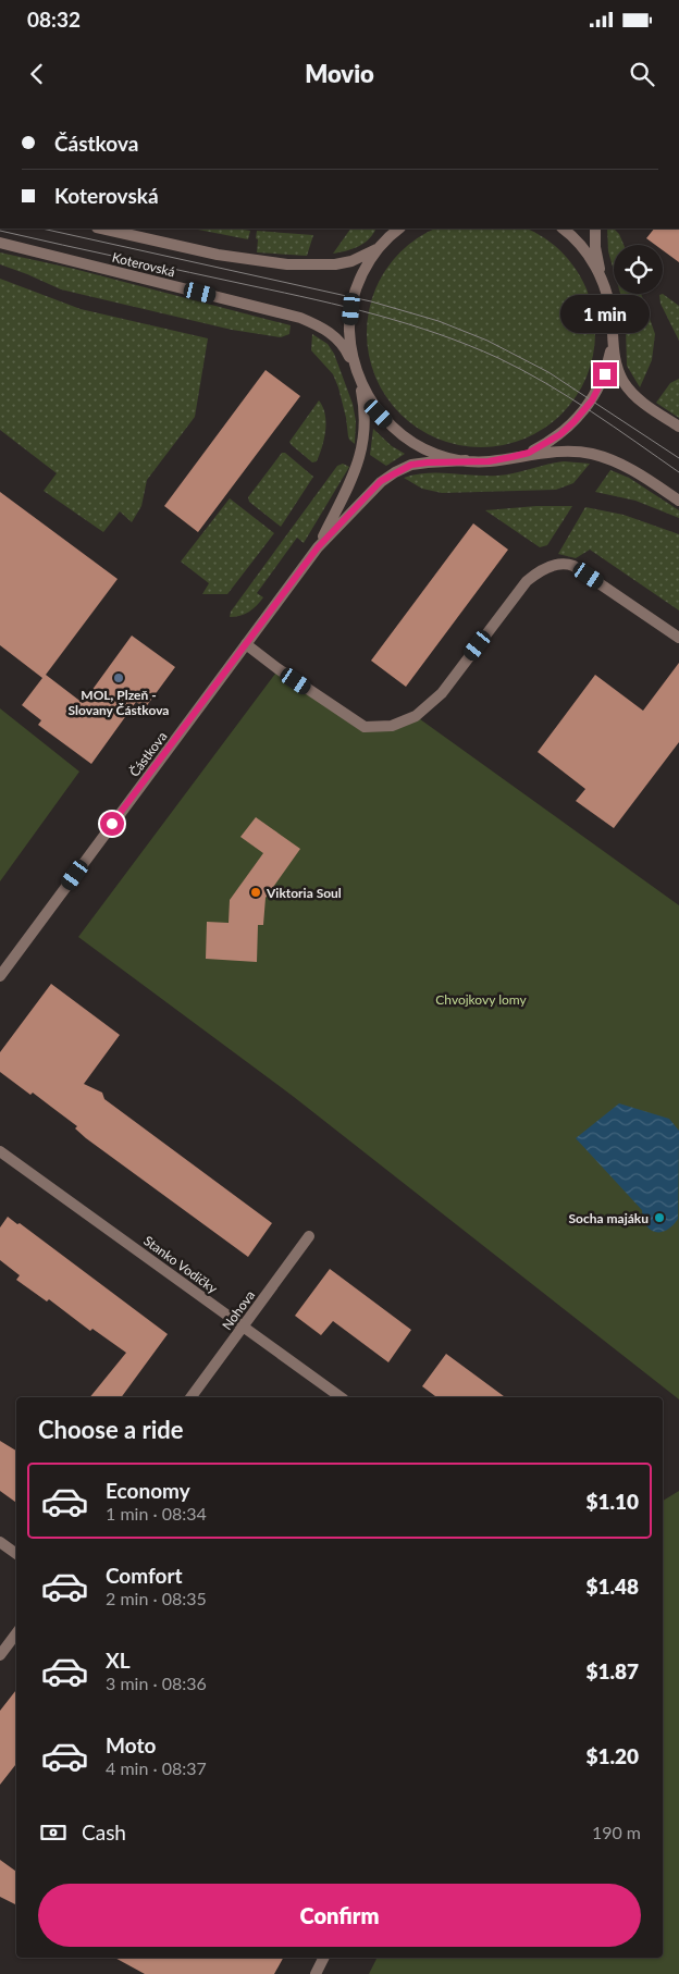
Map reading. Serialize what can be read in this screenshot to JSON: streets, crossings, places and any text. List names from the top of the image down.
{
  "streets": {
    "street": [
      "Koterovská",
      "Částkova",
      "Stanko Vodičky",
      "Nohova"
    ]
  },
  "crossings": [
    ["Koterovská", "Částkova"],
    ["Stanko Vodičky", "Nohova"]
  ],
  "parks": ["Chvojkovy lomy"],
  "places": ["MOL, Plzeň - Slovany Částkova", "Viktoria Soul", "Socha majáku"],
  "page": {
    "status": "08:32",
    "header": "Movio",
    "banner": ["Částkova", "Koterovská"],
    "bubble": "1 min",
    "heading": "Choose a ride",
    "list": [
      {
        "name": "Economy",
        "note": "1 min · 08:34",
        "value": "$1.10"
      },
      {
        "name": "Comfort",
        "note": "2 min · 08:35",
        "value": "$1.48"
      },
      {
        "name": "XL",
        "note": "3 min · 08:36",
        "value": "$1.87"
      },
      {
        "name": "Moto",
        "note": "4 min · 08:37",
        "value": "$1.20"
      }
    ],
    "pay": ["Cash", "190 m"],
    "buttons": "Confirm"
  }
}
